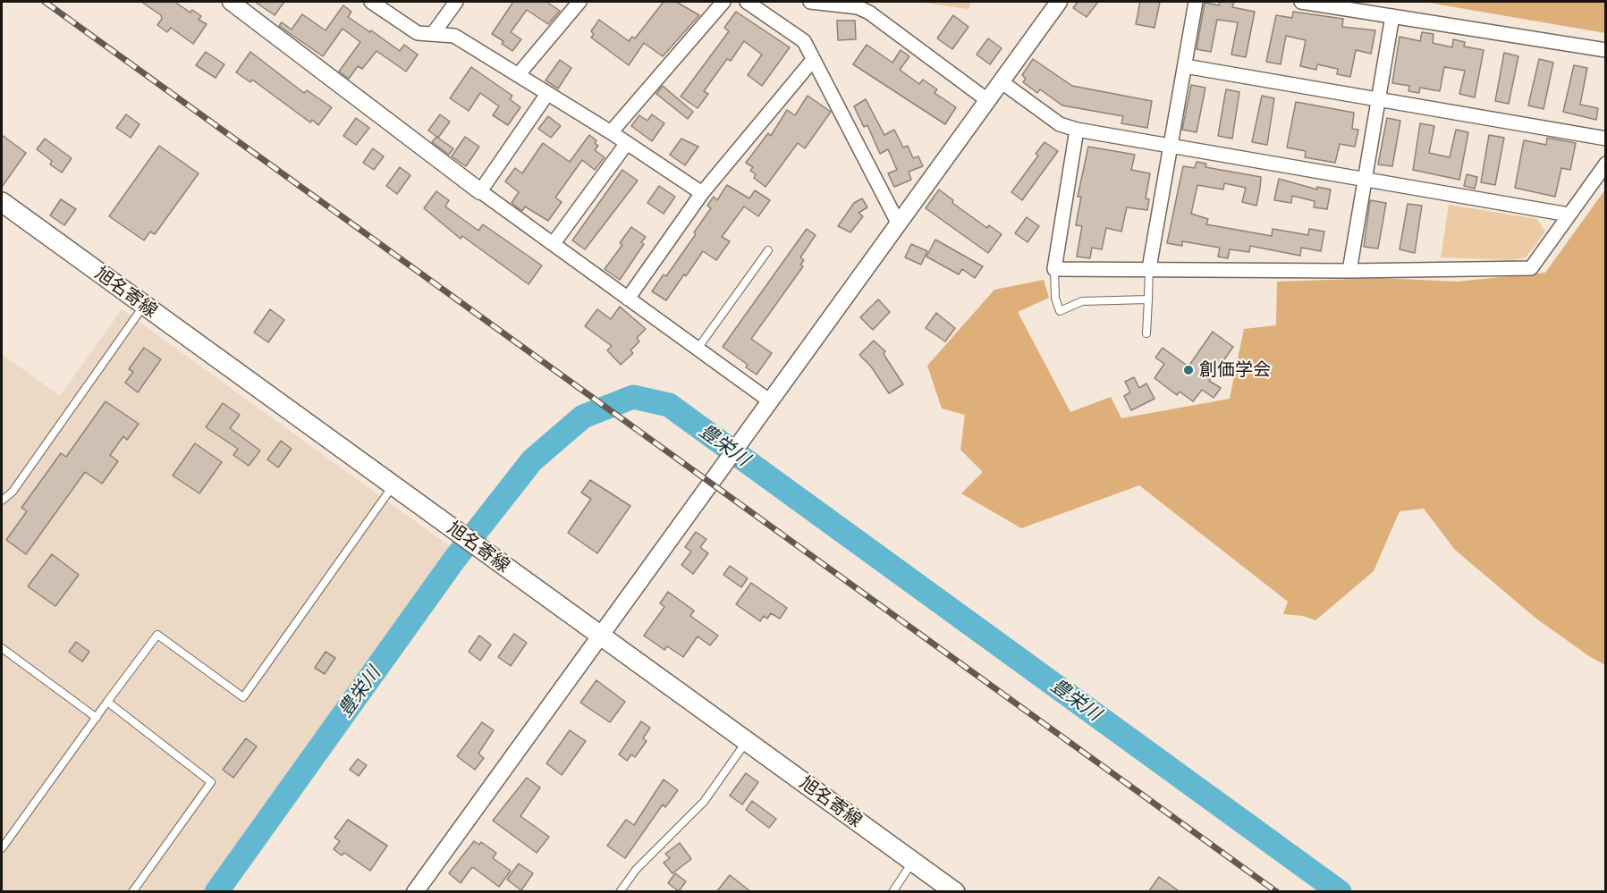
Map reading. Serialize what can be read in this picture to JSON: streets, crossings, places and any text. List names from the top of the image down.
{
  "streets": {
    "main road": ["旭名寄線"]
  },
  "water": ["豊栄川"],
  "places": ["創価学会"]
}
